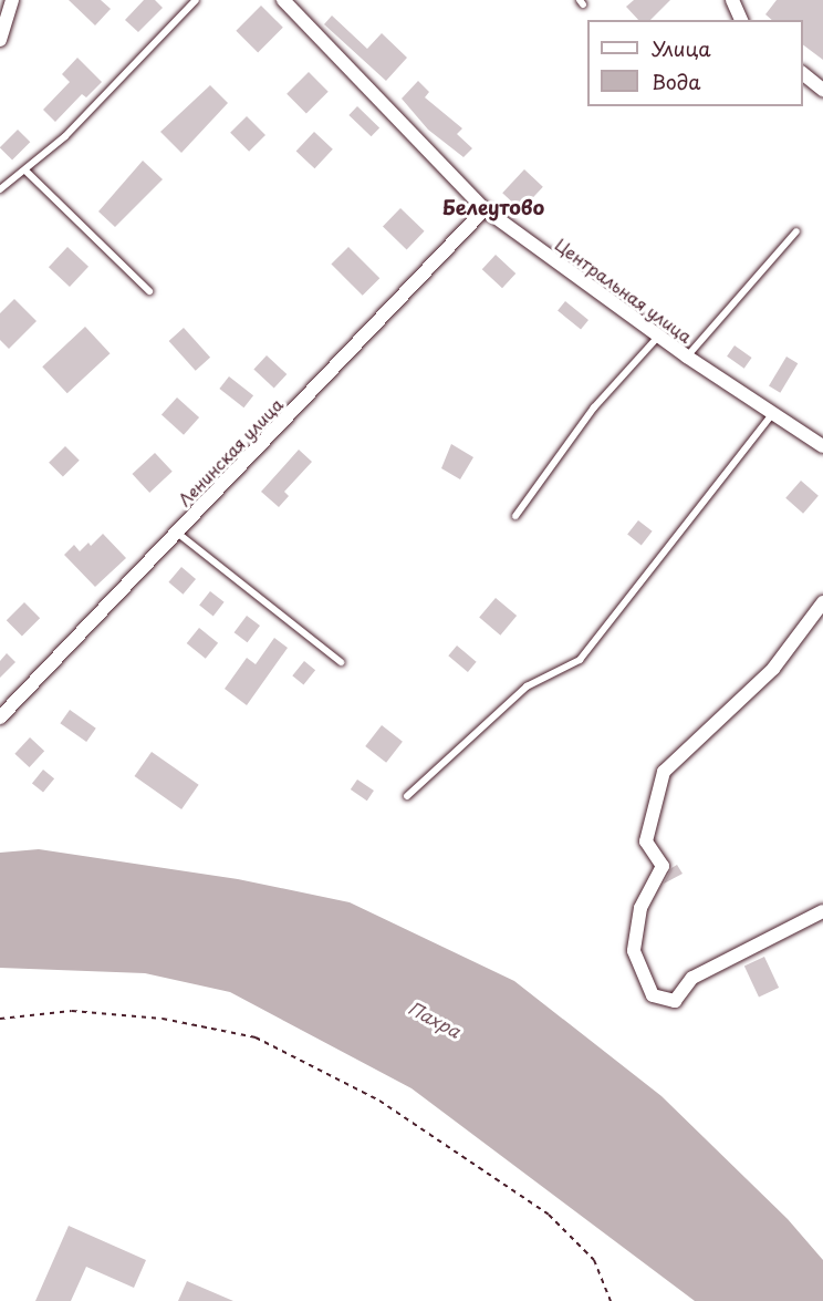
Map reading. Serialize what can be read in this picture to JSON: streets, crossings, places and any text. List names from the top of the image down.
{
  "streets": {
    "street": ["Центральная улица", "Ленинская улица"]
  },
  "crossings": [
    ["Центральная улица", "Ленинская улица"]
  ],
  "districts": ["Белеутово"],
  "water": ["Пахра"],
  "legend": ["Улица", "Вода"]
}
